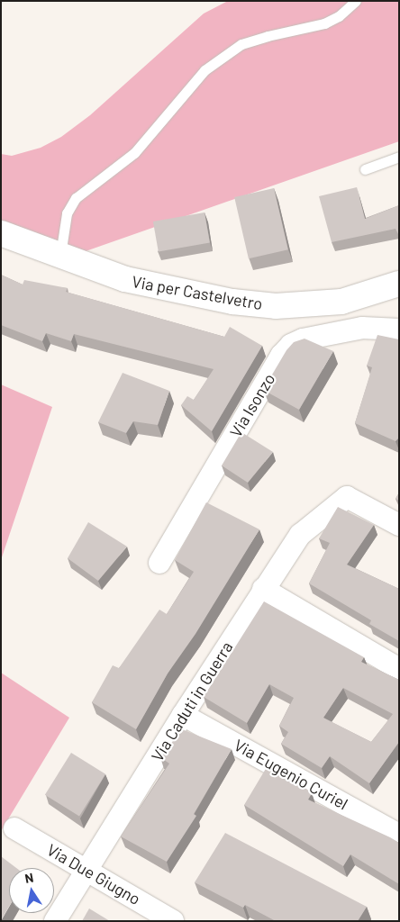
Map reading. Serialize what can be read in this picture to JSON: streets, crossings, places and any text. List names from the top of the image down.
{
  "streets": {
    "street": [
      "Via per Castelvetro",
      "Via Isonzo",
      "Via Caduti in Guerra",
      "Via Eugenio Curiel",
      "Via Due Giugno"
    ]
  },
  "crossings": [
    ["Via Caduti in Guerra", "Via Eugenio Curiel"],
    ["Via Caduti in Guerra", "Via Due Giugno"]
  ],
  "north": "top"
}
